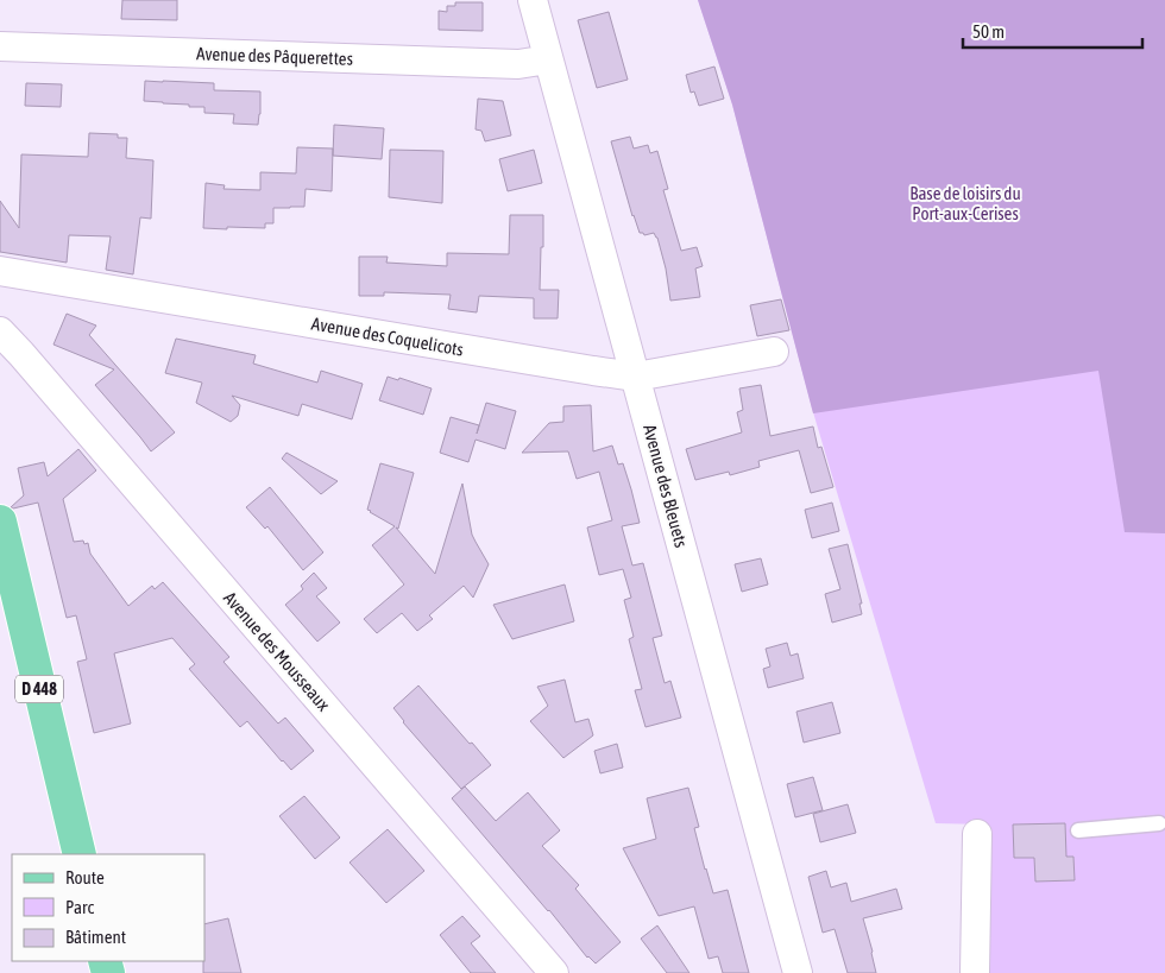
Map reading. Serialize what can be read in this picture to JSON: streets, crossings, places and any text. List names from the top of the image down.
{
  "streets": {
    "main road": ["D 448"],
    "street": [
      "Avenue des Pâquerettes",
      "Avenue des Coquelicots",
      "Avenue des Bleuets",
      "Avenue des Mousseaux"
    ]
  },
  "crossings": [
    ["Avenue des Pâquerettes", "Avenue des Bleuets"],
    ["Avenue des Coquelicots", "Avenue des Bleuets"]
  ],
  "parks": ["Base de loisirs du Port-aux-Cerises"],
  "legend": ["Route", "Parc", "Bâtiment"],
  "scale_bar": "50 m"
}
